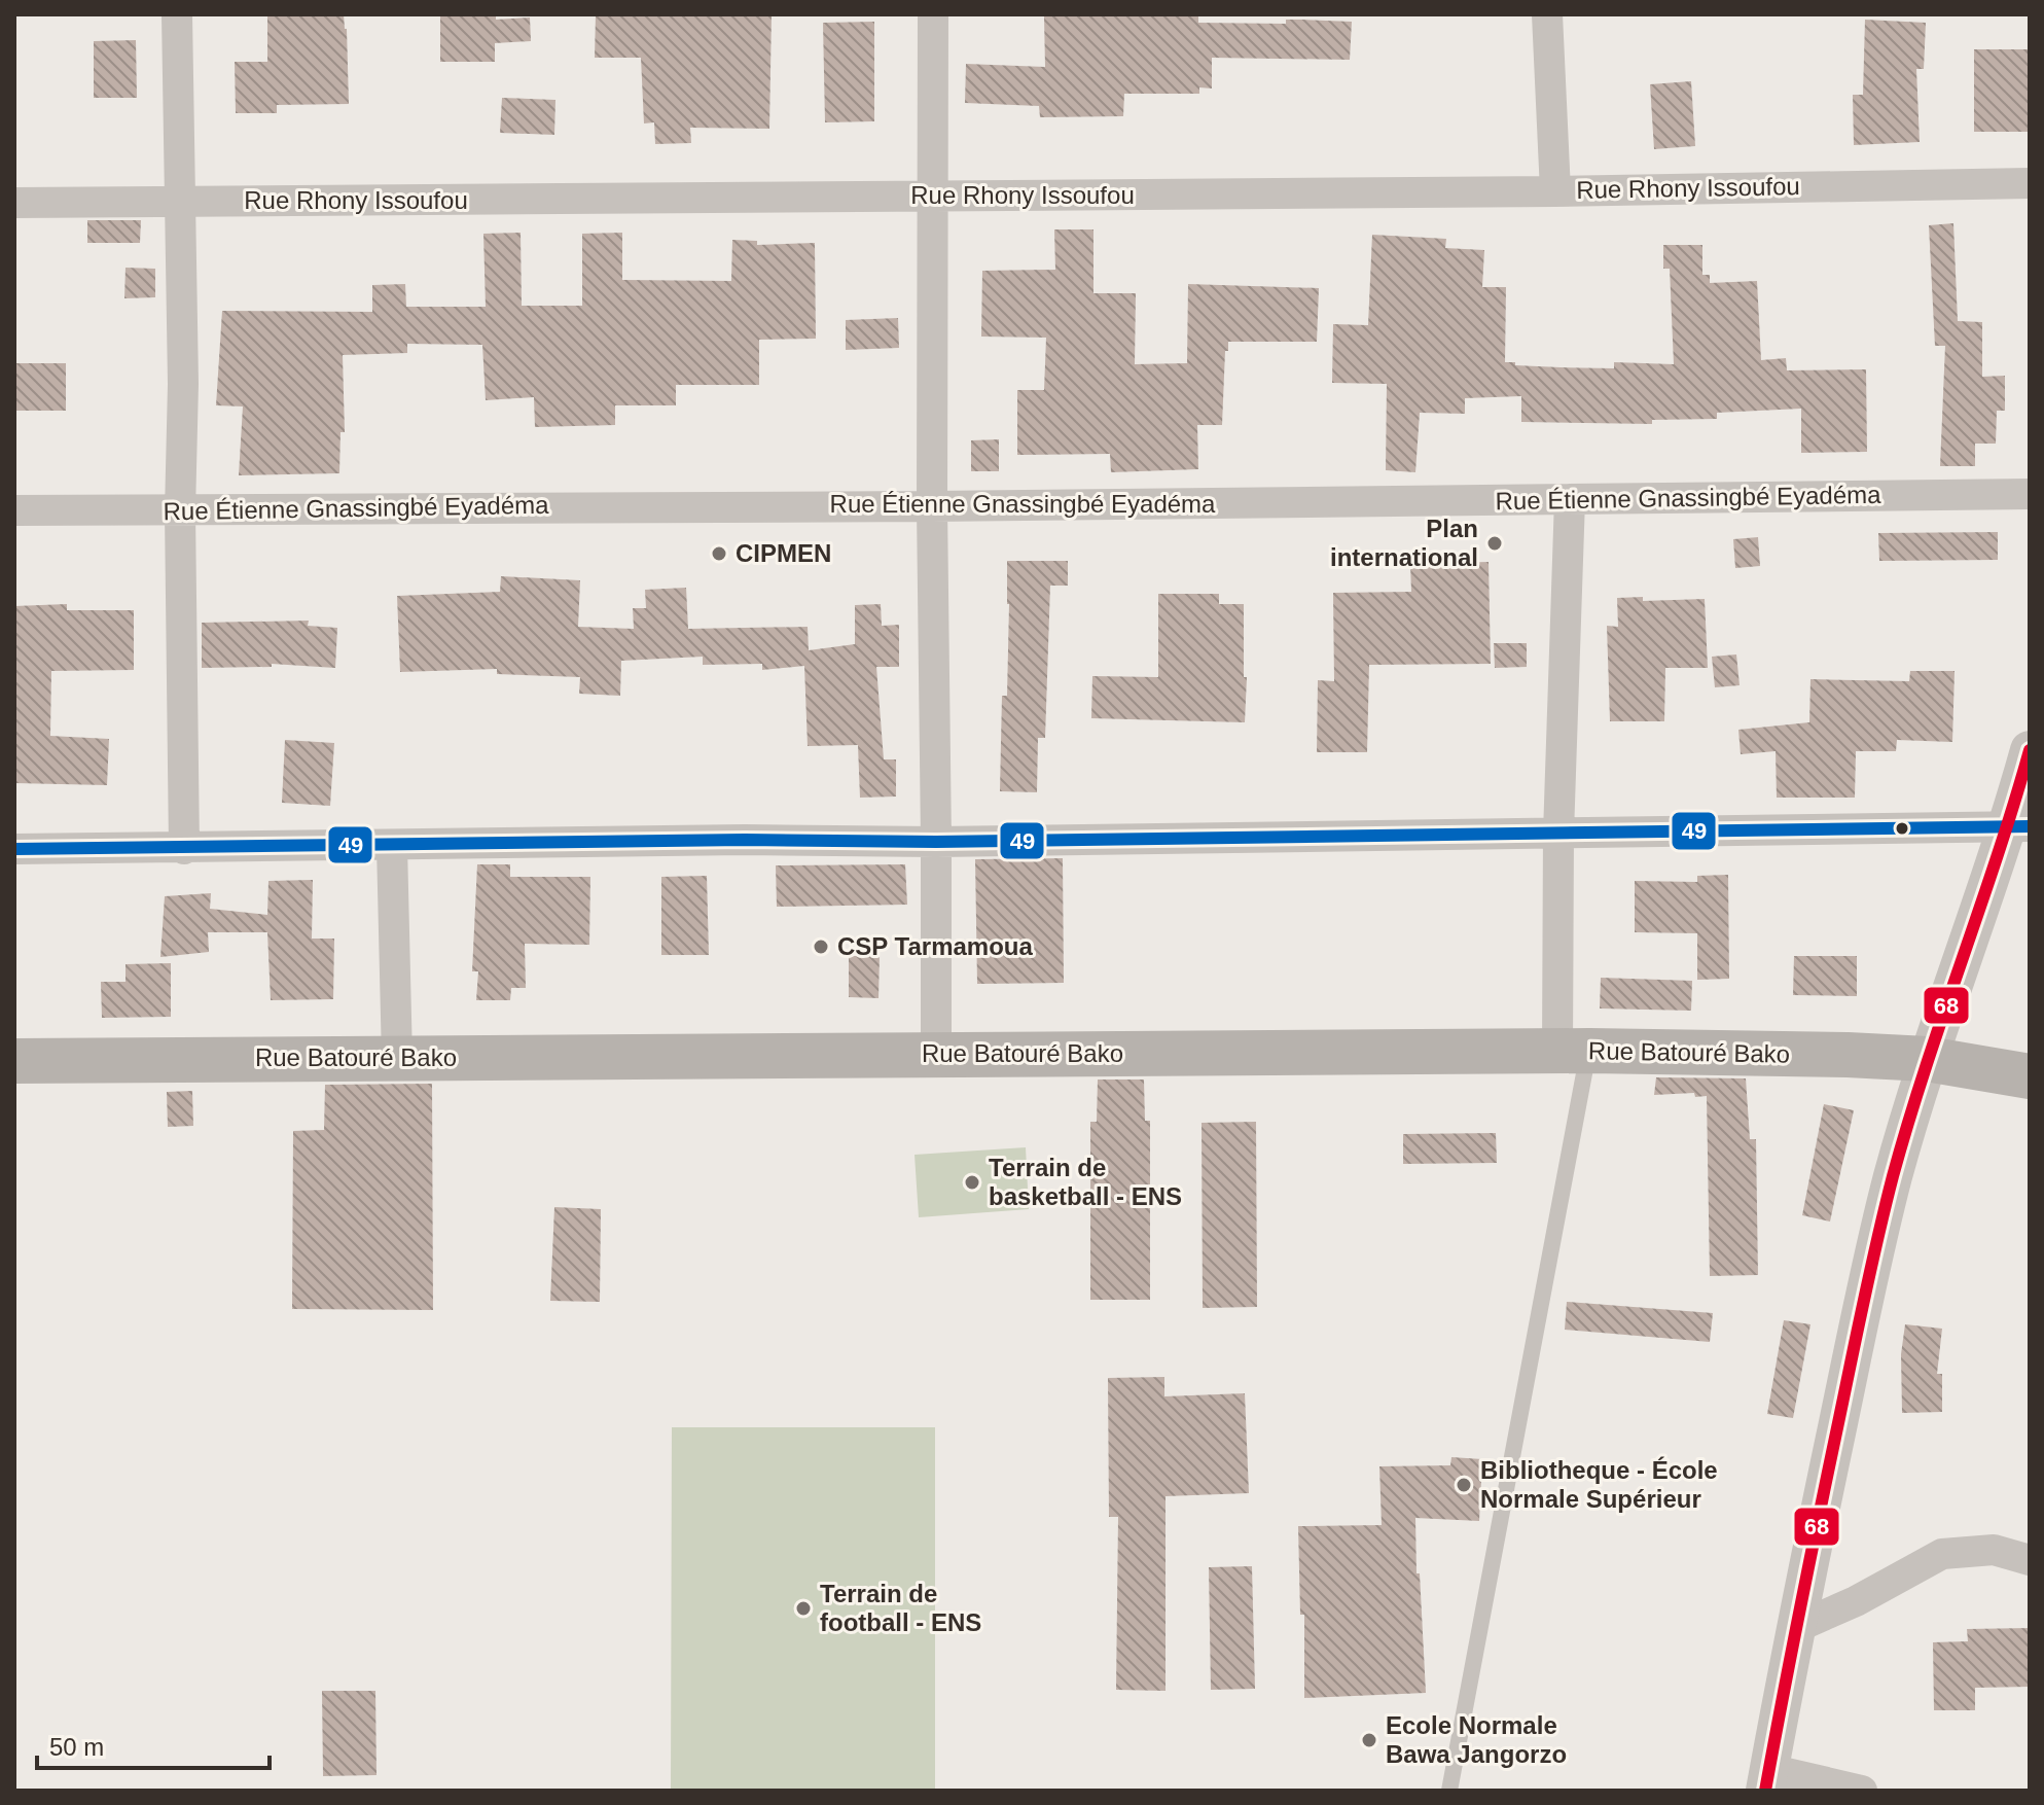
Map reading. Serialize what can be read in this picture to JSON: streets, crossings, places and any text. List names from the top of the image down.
{
  "streets": {
    "main road": ["Rue Batouré Bako"],
    "street": ["Rue Rhony Issoufou", "Rue Étienne Gnassingbé Eyadéma"]
  },
  "places": [
    "Plan international",
    "CIPMEN",
    "CSP Tarmamoua",
    "Terrain de basketball - ENS",
    "Bibliotheque - École Normale Supérieur",
    "Terrain de football - ENS",
    "Ecole Normale Bawa Jangorzo"
  ],
  "lines": ["transit line 68", "transit line 49"],
  "scale_bar": "50 m"
}
